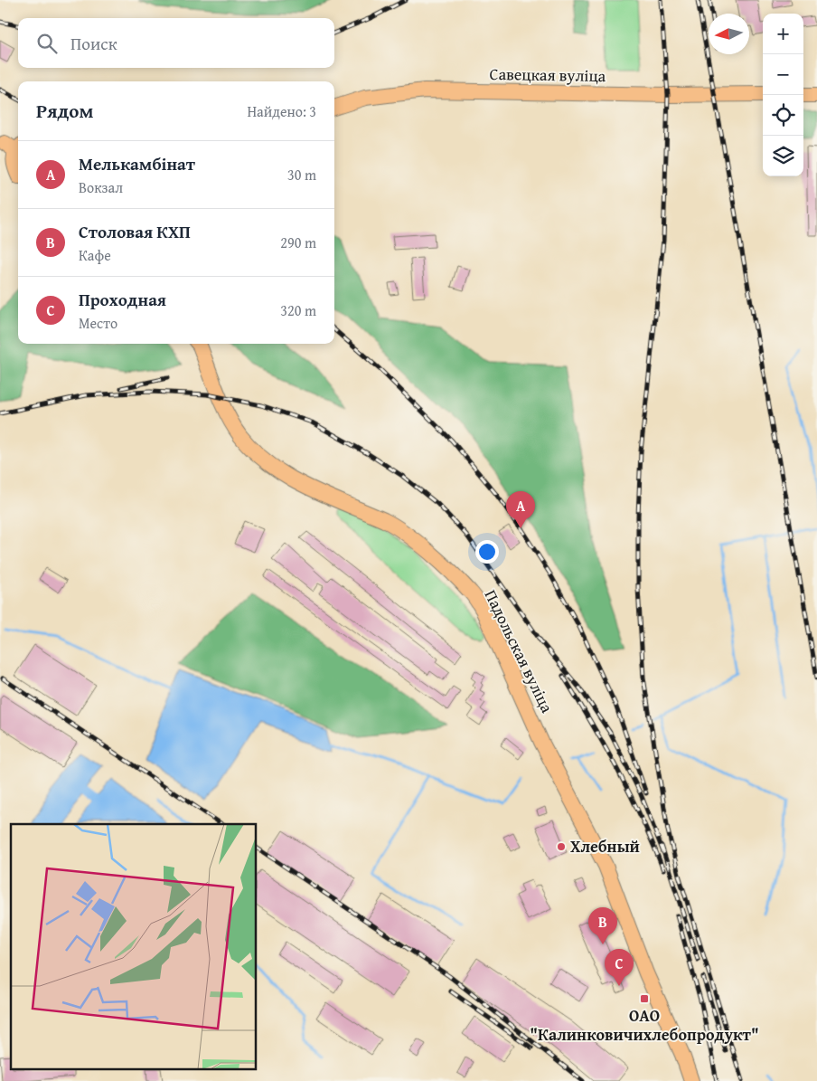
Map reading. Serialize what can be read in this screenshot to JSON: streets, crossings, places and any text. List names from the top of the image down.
{
  "streets": {
    "main road": ["Савецкая вуліца", "Падольская вуліца"]
  },
  "places": {
    "other": ["Хлебный"],
    "transit": ["ОАО \"Калинковичихлебопродукт\""]
  },
  "north": "left",
  "page": {
    "map_buttons": ["+", "−"],
    "search": "Поиск",
    "heading": ["Рядом", "Найдено: 3"],
    "list": [
      {
        "mark": "A",
        "name": "Мелькамбінат",
        "note": "Вокзал",
        "value": "30 m"
      },
      {
        "mark": "B",
        "name": "Столовая КХП",
        "note": "Кафе",
        "value": "290 m"
      },
      {
        "mark": "C",
        "name": "Проходная",
        "note": "Место",
        "value": "320 m"
      }
    ],
    "pins": ["A", "B", "C"]
  }
}
